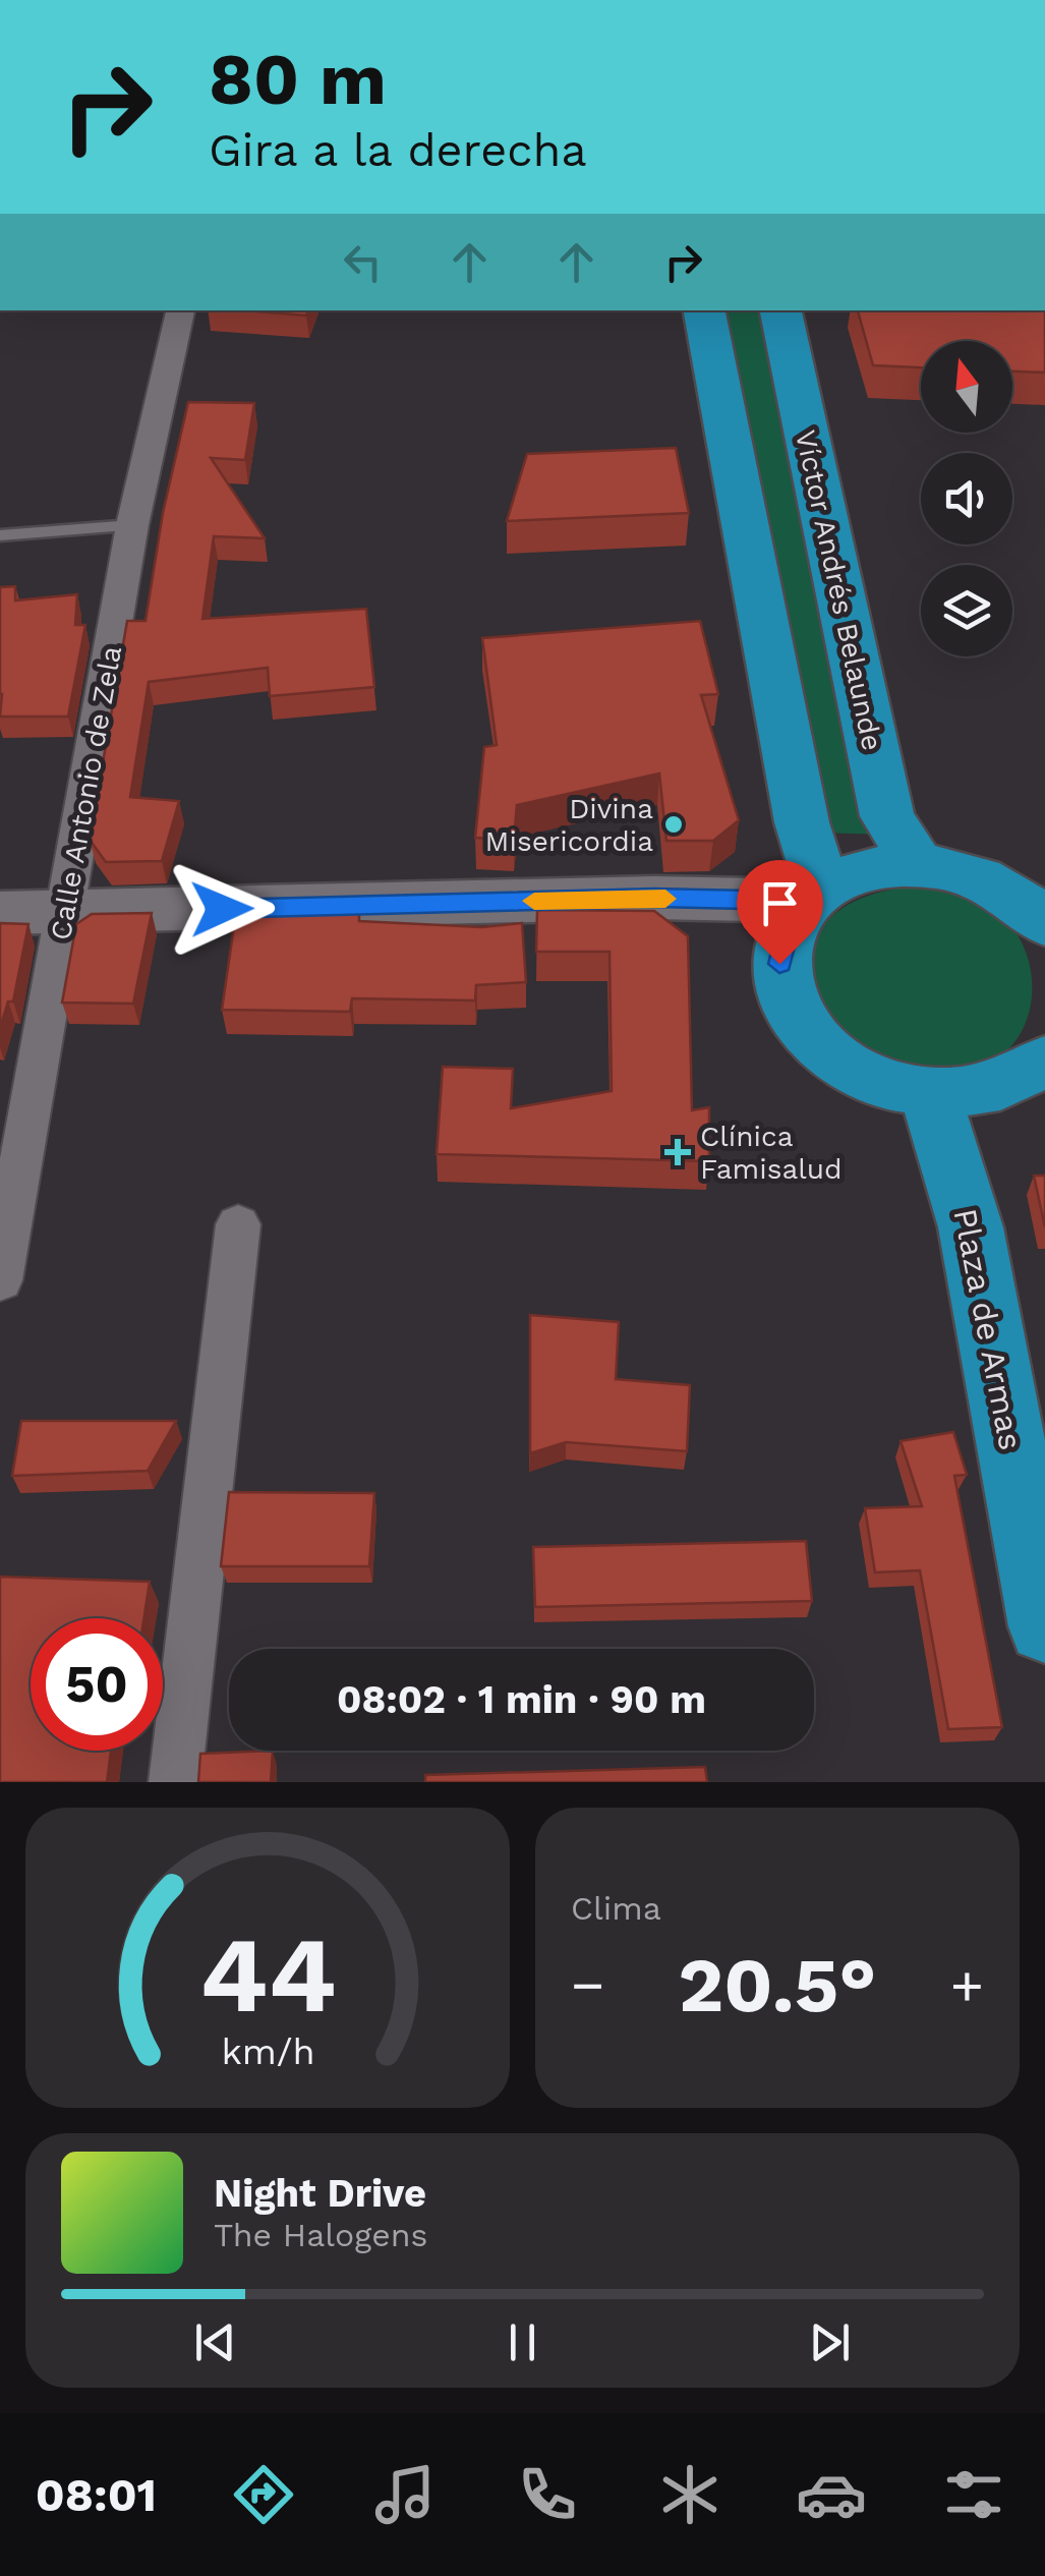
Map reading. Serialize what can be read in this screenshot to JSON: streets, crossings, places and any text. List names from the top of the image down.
{
  "streets": {
    "highway": ["Víctor Andrés Belaunde", "Plaza de Armas"],
    "street": ["Calle Antonio de Zela"]
  },
  "places": {
    "other": ["Divina Misericordia"],
    "health": ["Clínica Famisalud"]
  },
  "north": "top",
  "page": {
    "turn": ["80 m", "Gira a la derecha"],
    "limit": "50",
    "trip": "08:02 · 1 min · 90 m",
    "tile": "Clima",
    "heat": ["−", "20.5°", "+"],
    "song": ["Night Drive", "The Halogens"],
    "tabs": "08:01",
    "gauge": ["44", "km/h"]
  }
}
